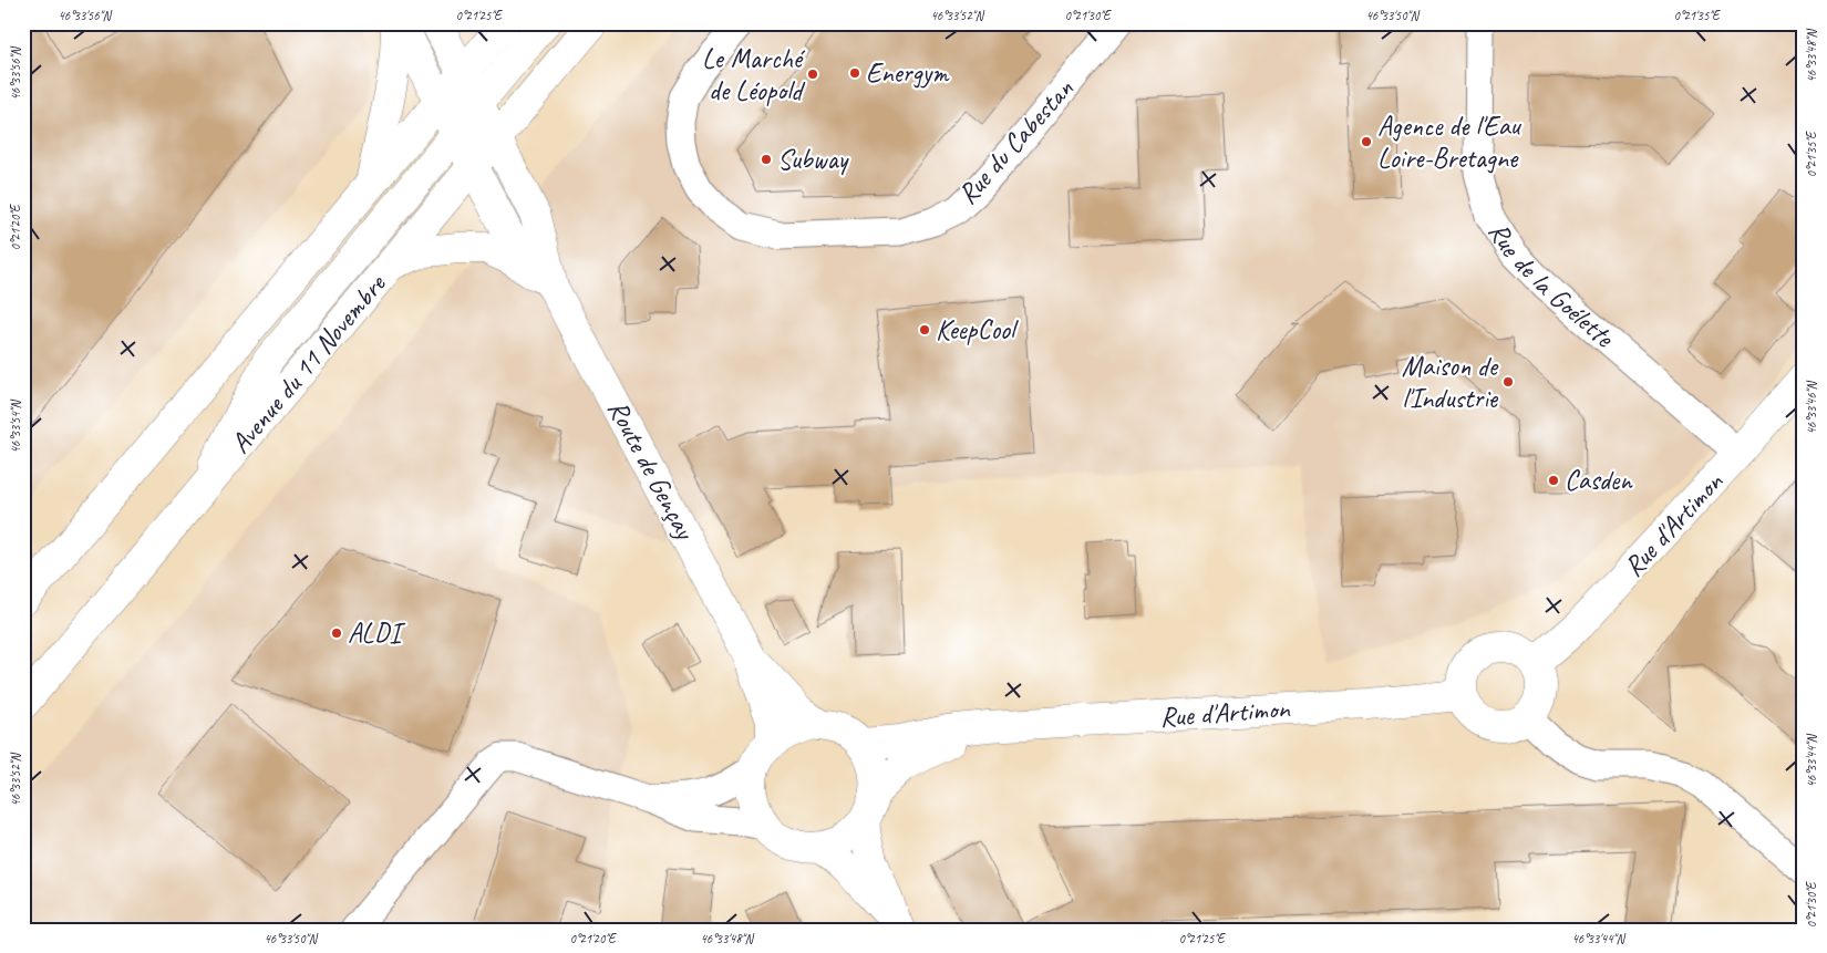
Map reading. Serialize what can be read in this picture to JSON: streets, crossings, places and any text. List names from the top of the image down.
{
  "streets": {
    "main road": ["Avenue du 11 Novembre", "Route de Gençay", "Rue d'Artimon"],
    "street": ["Rue du Cabestan", "Rue de la Goélette"]
  },
  "crossings": [
    ["Rue de la Goélette", "Rue d'Artimon"],
    ["Avenue du 11 Novembre", "Route de Gençay"],
    ["Route de Gençay", "Rue d'Artimon"]
  ],
  "places": [
    "Energym",
    "Le Marché de Léopold",
    "Agence de l'Eau Loire-Bretagne",
    "Subway",
    "KeepCool",
    "Maison de l'Industrie",
    "Casden",
    "ALDI"
  ],
  "coordinates": [
    "46°33'56\"N",
    "0°21'25\"E",
    "46°33'52\"N",
    "0°21'30\"E",
    "46°33'50\"N",
    "0°21'35\"E",
    "46°33'48\"N",
    "0°21'20\"E",
    "46°33'46\"N",
    "46°33'54\"N",
    "46°33'44\"N"
  ]
}
